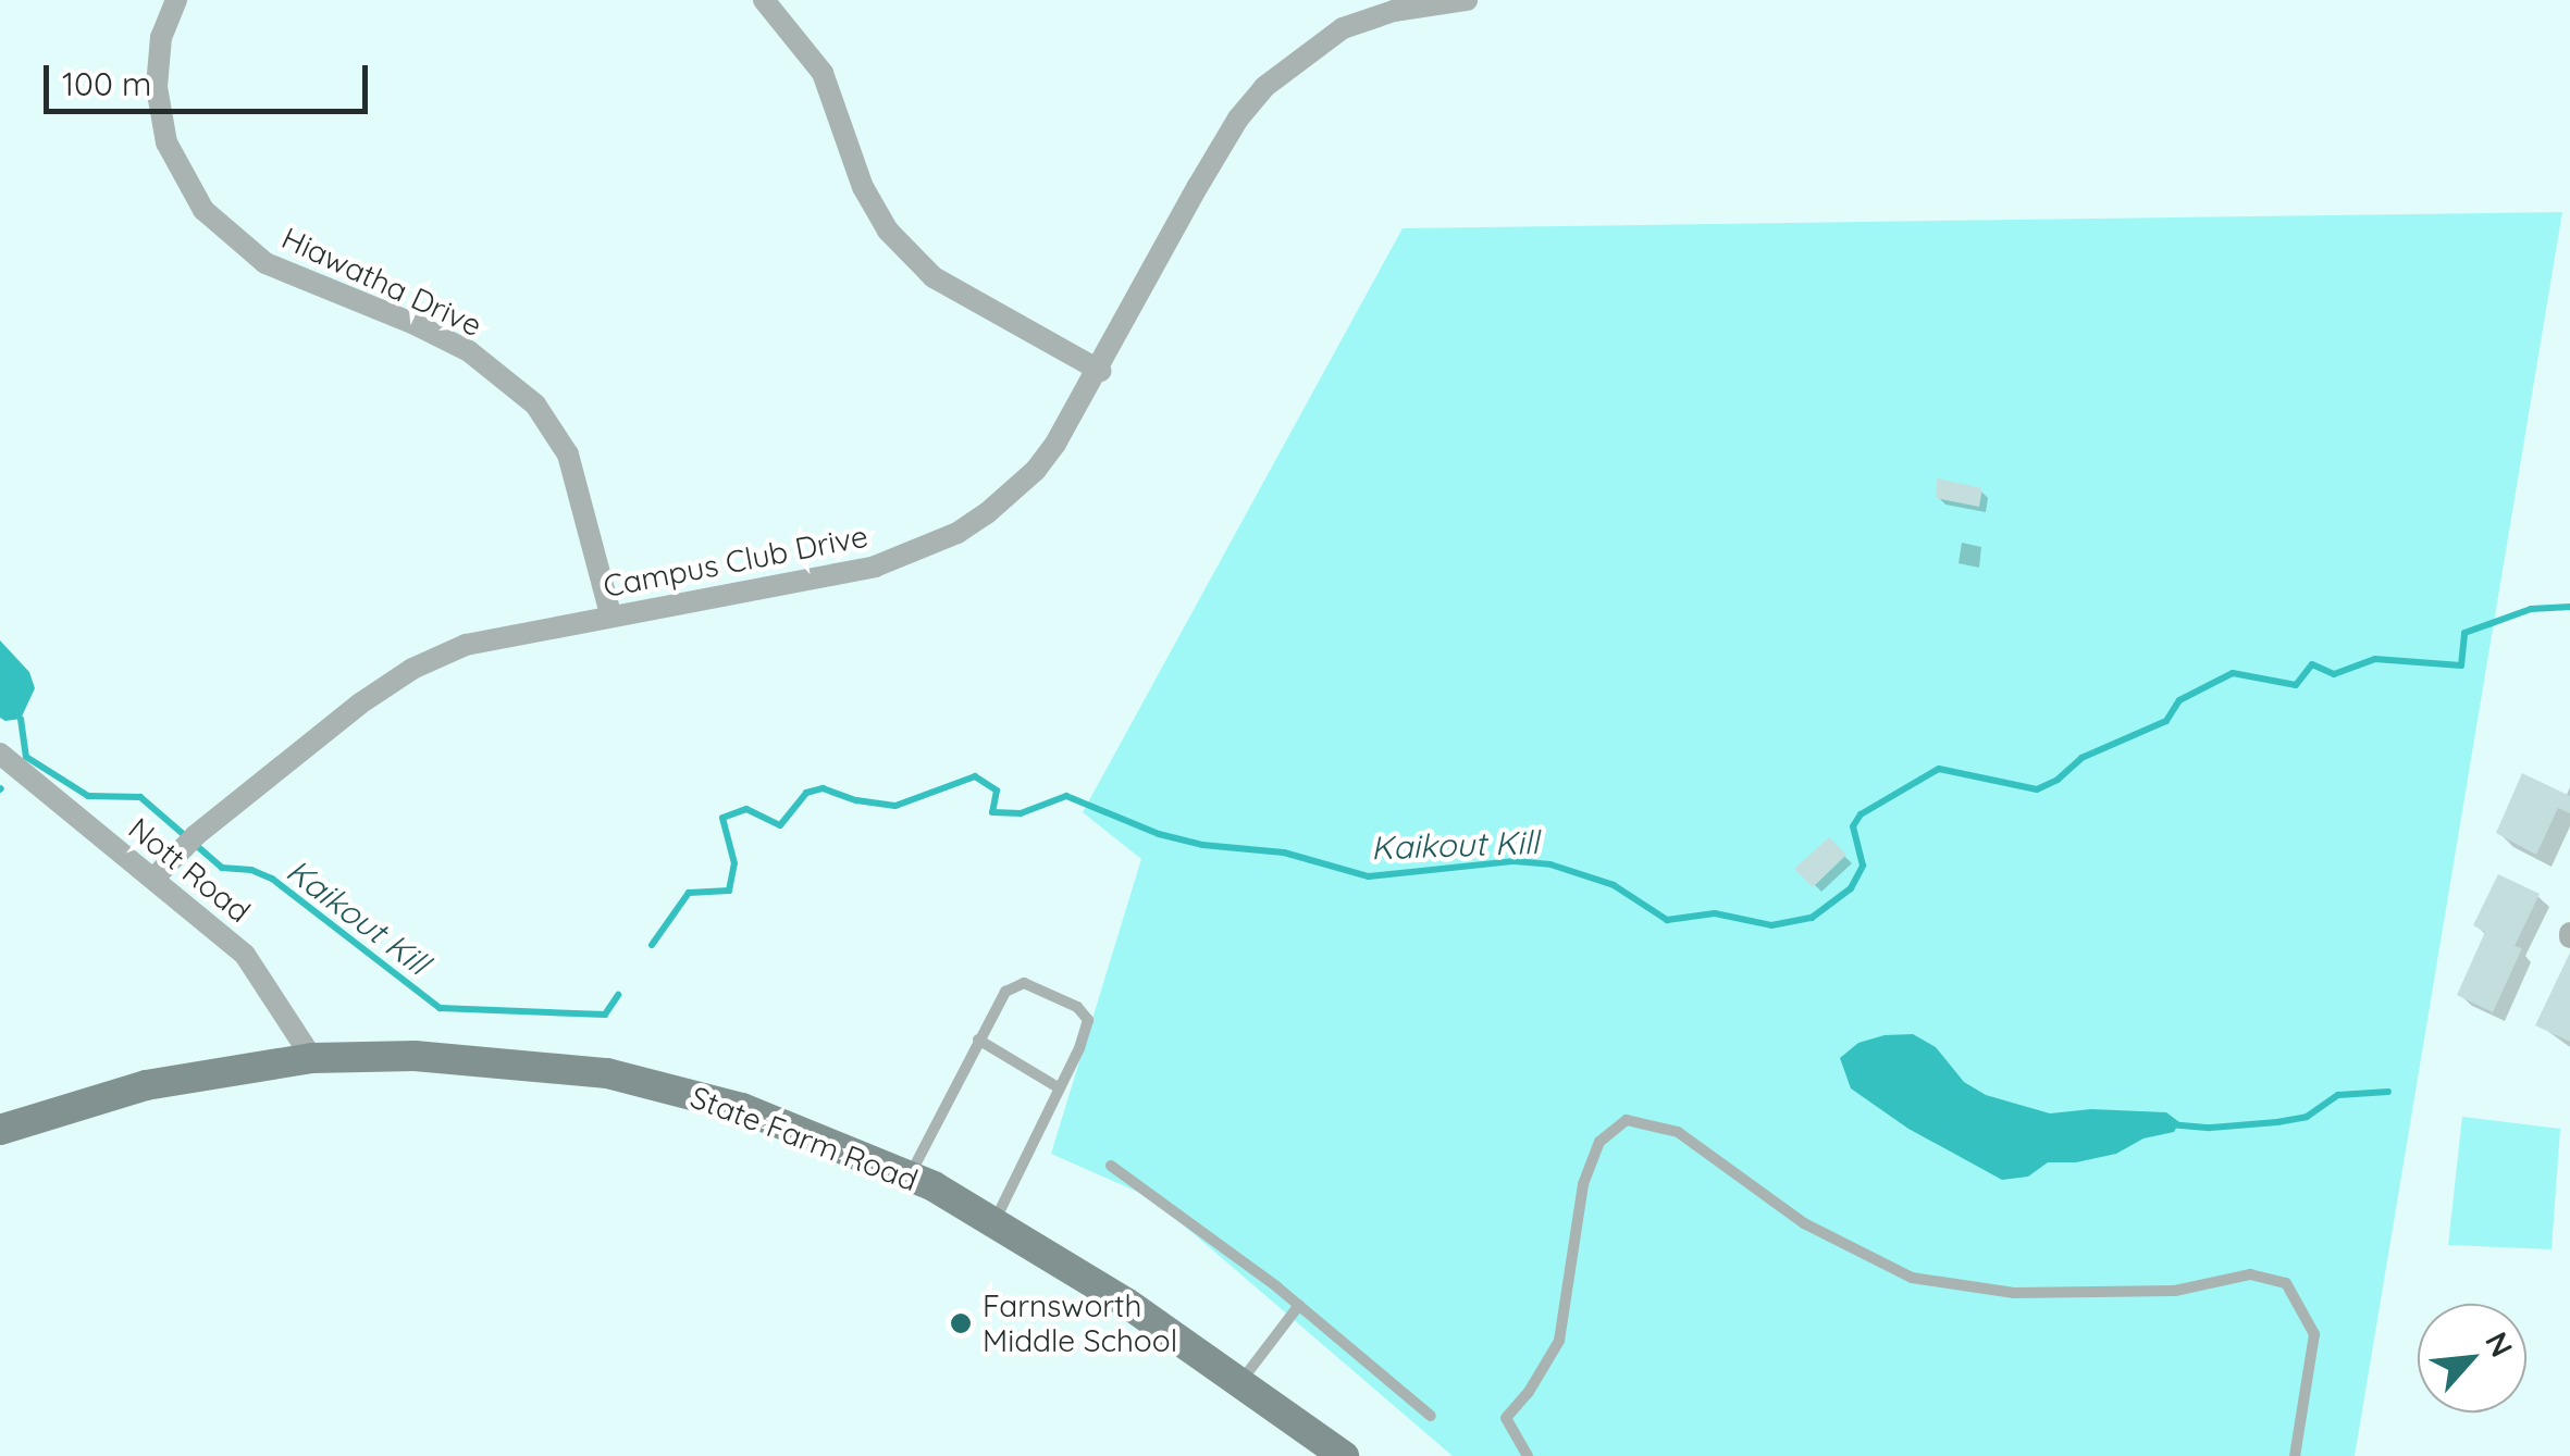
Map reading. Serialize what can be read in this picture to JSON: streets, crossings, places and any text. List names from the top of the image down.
{
  "streets": {
    "main road": ["State Farm Road"],
    "street": ["Hiawatha Drive", "Campus Club Drive", "Nott Road"]
  },
  "crossings": [
    ["Hiawatha Drive", "Campus Club Drive"],
    ["Campus Club Drive", "Nott Road"],
    ["Nott Road", "State Farm Road"]
  ],
  "water": ["Kaikout Kill"],
  "places": ["Farnsworth Middle School"],
  "scale_bar": "100 m",
  "north": "top right"
}
